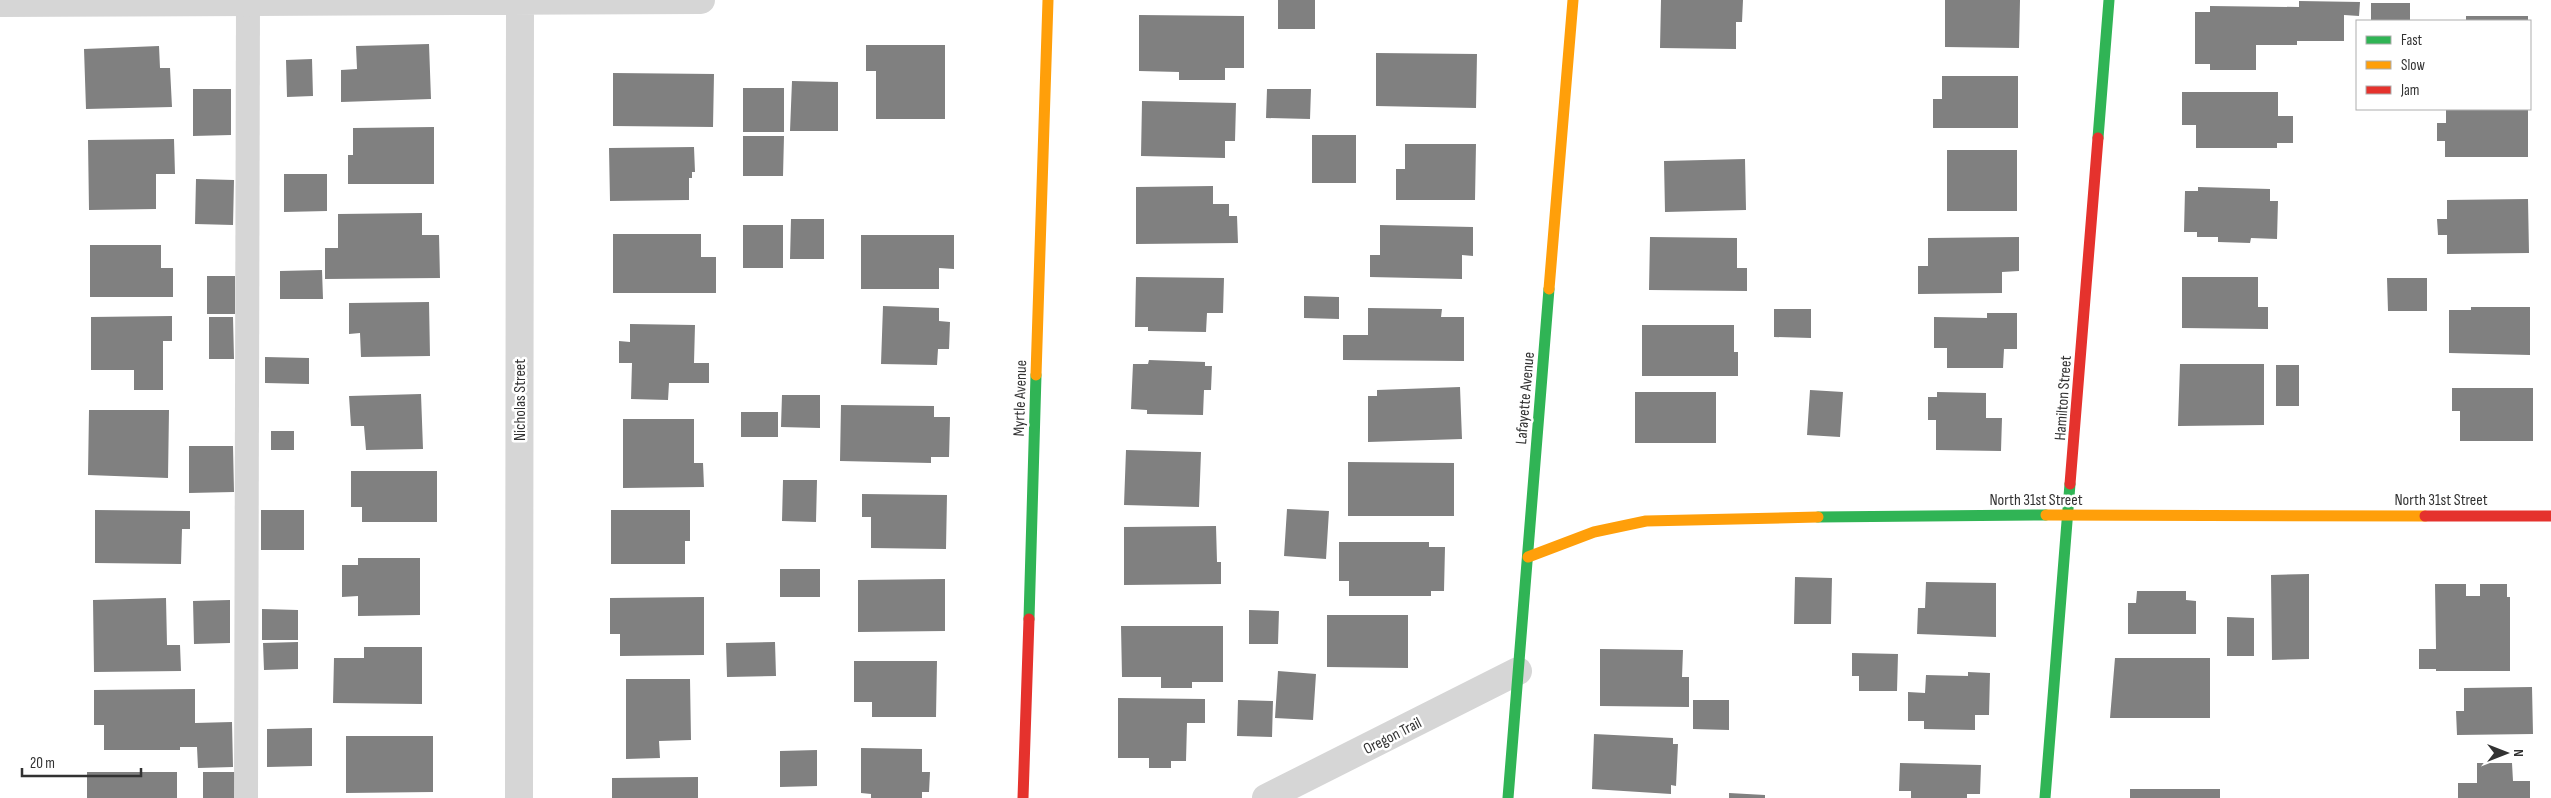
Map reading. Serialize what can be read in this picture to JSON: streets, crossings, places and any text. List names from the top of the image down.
{
  "streets": {
    "street": [
      "Myrtle Avenue",
      "Lafayette Avenue",
      "Hamilton Street",
      "Nicholas Street",
      "North 31st Street",
      "Oregon Trail"
    ]
  },
  "crossings": [
    ["Lafayette Avenue", "North 31st Street"],
    ["Lafayette Avenue", "Oregon Trail"],
    ["Hamilton Street", "North 31st Street"]
  ],
  "legend": ["Fast", "Slow", "Jam"],
  "scale_bar": "20 m",
  "north": "right"
}
